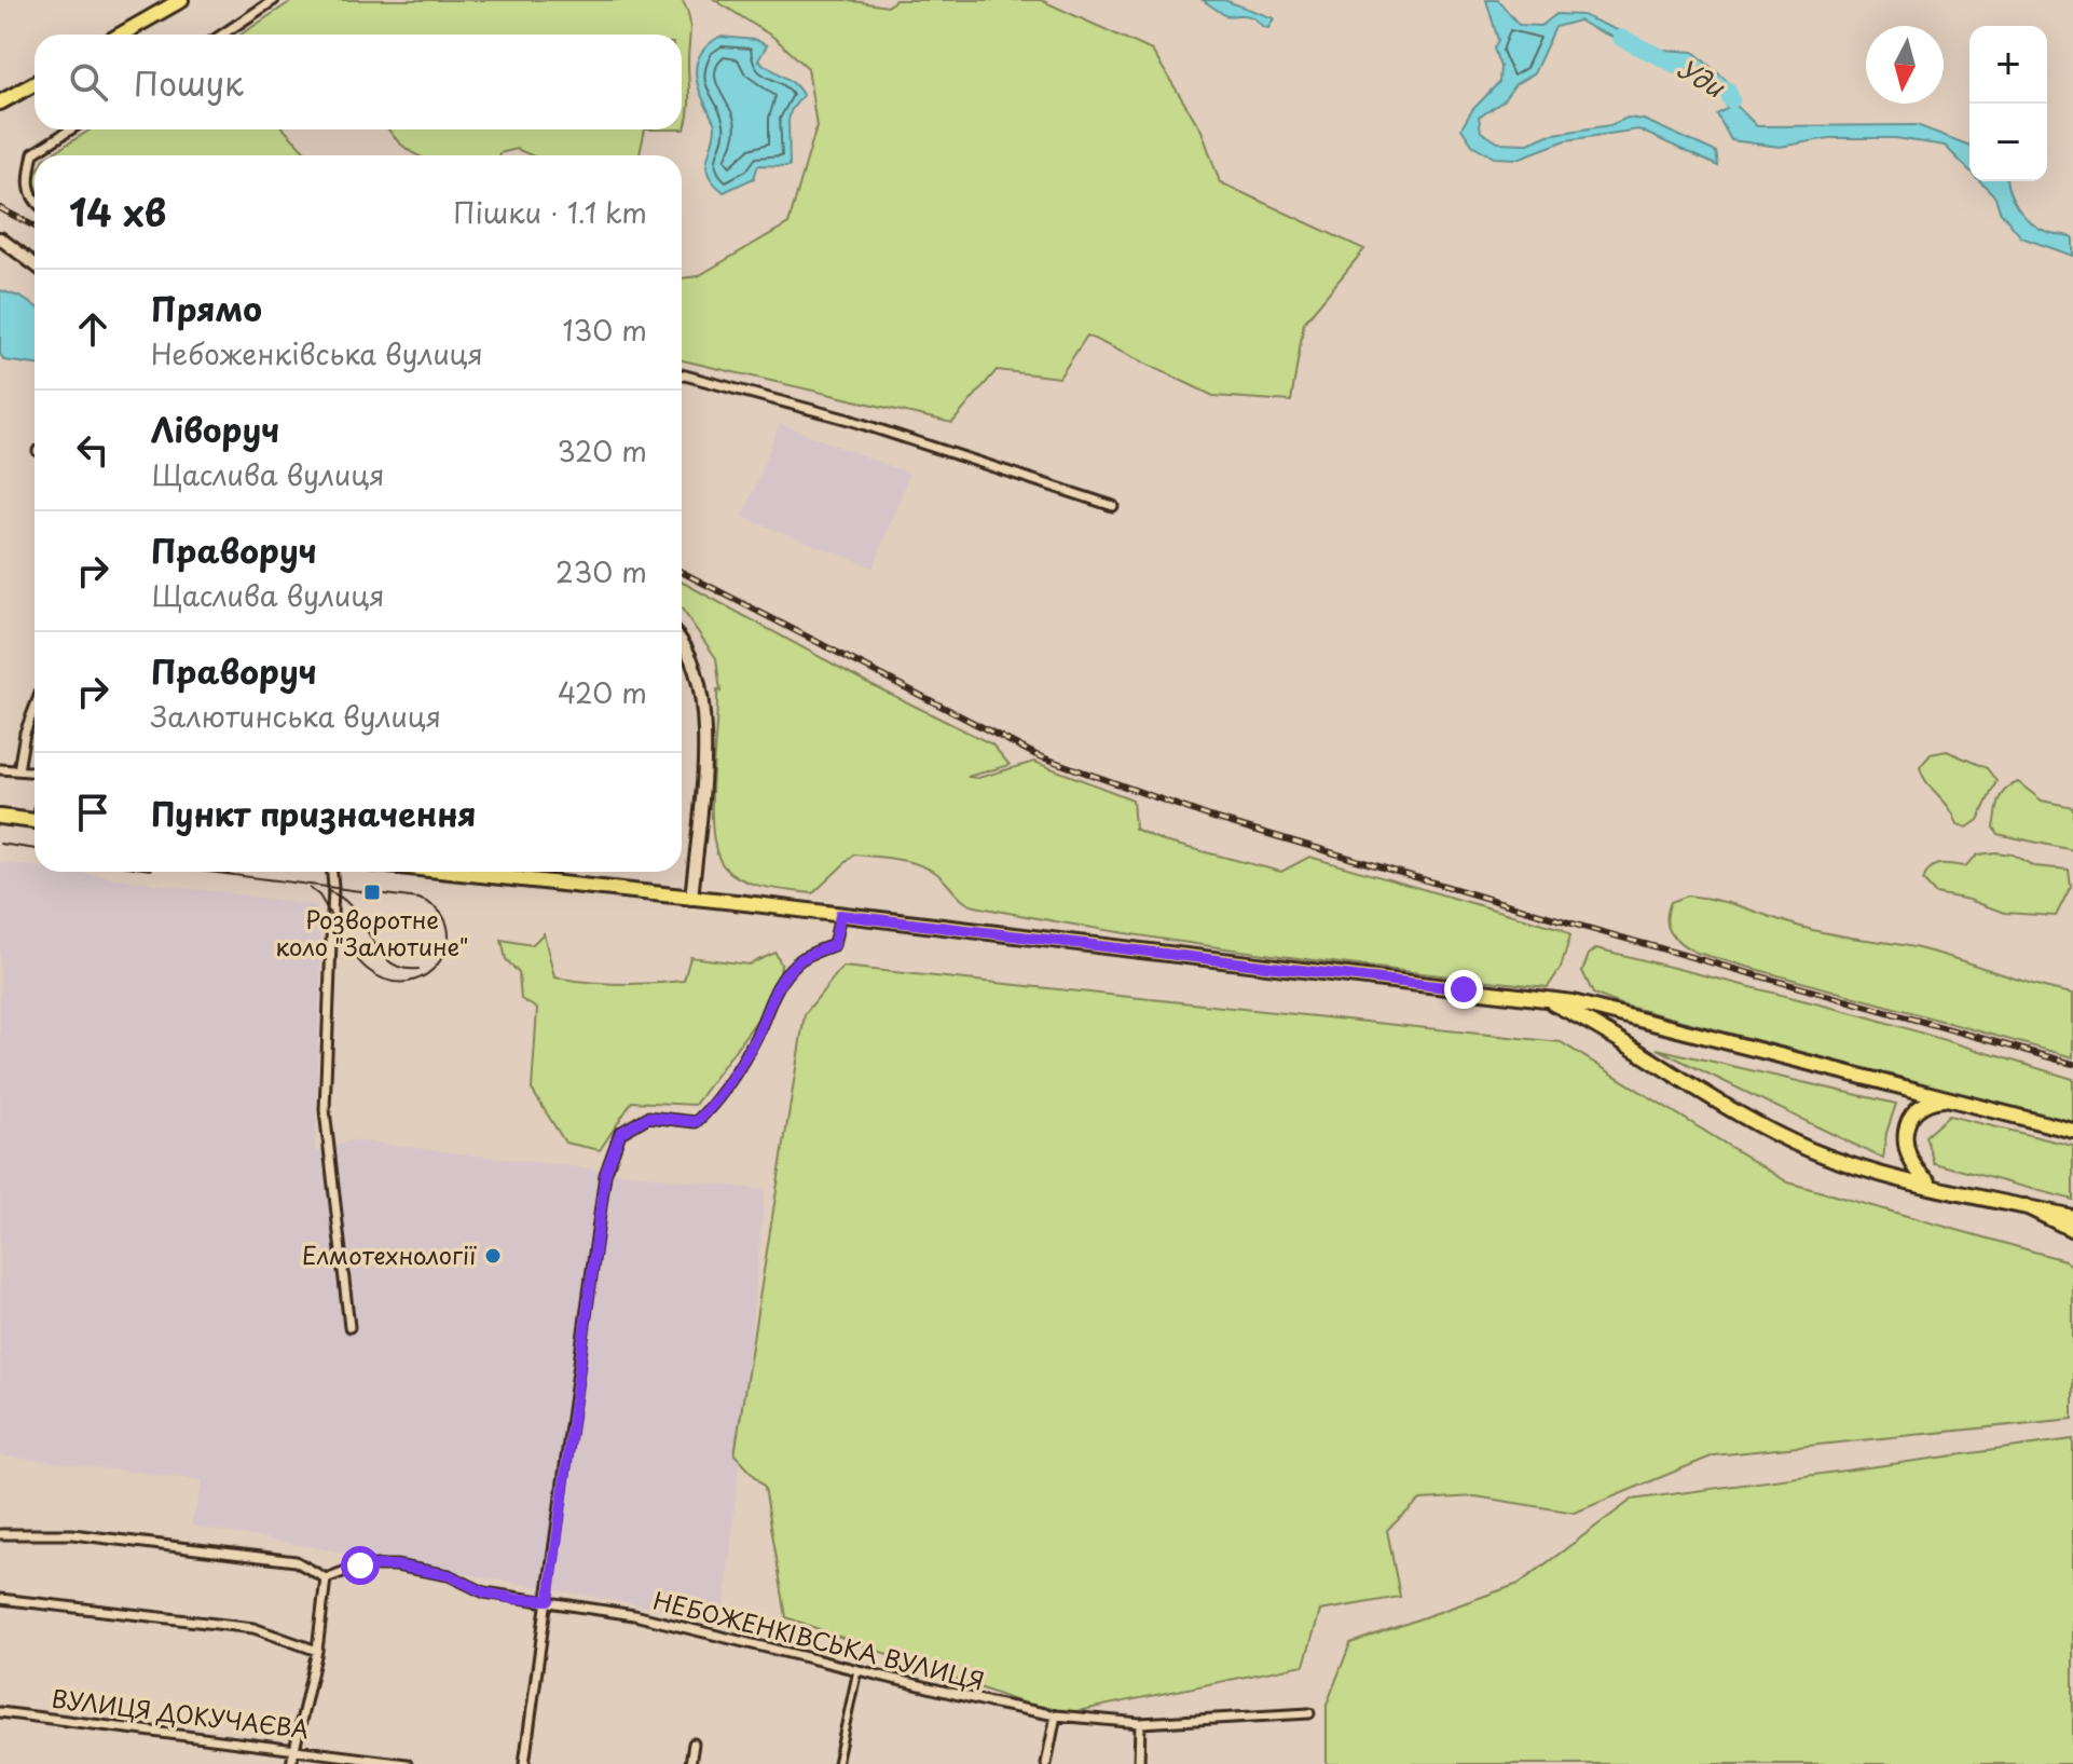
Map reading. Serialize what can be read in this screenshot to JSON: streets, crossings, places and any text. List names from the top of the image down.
{
  "streets": {
    "street": ["НЕБОЖЕНКІВСЬКА ВУЛИЦЯ", "ВУЛИЦЯ ДОКУЧАЄВА"]
  },
  "water": ["Уди"],
  "places": {
    "transit": ["Розворотне коло \"Залютине\""],
    "other": ["Елмотехнології"]
  },
  "north": "bottom",
  "page": {
    "map_buttons": ["+", "−"],
    "search": "Пошук",
    "heading": ["14 хв", "Пішки · 1.1 km"],
    "list": [
      ["Прямо", "Небоженківська вулиця", "130 m"],
      ["Ліворуч", "Щаслива вулиця", "320 m"],
      ["Праворуч", "Щаслива вулиця", "230 m"],
      ["Праворуч", "Залютинська вулиця", "420 m"],
      "Пункт призначення"
    ]
  }
}
